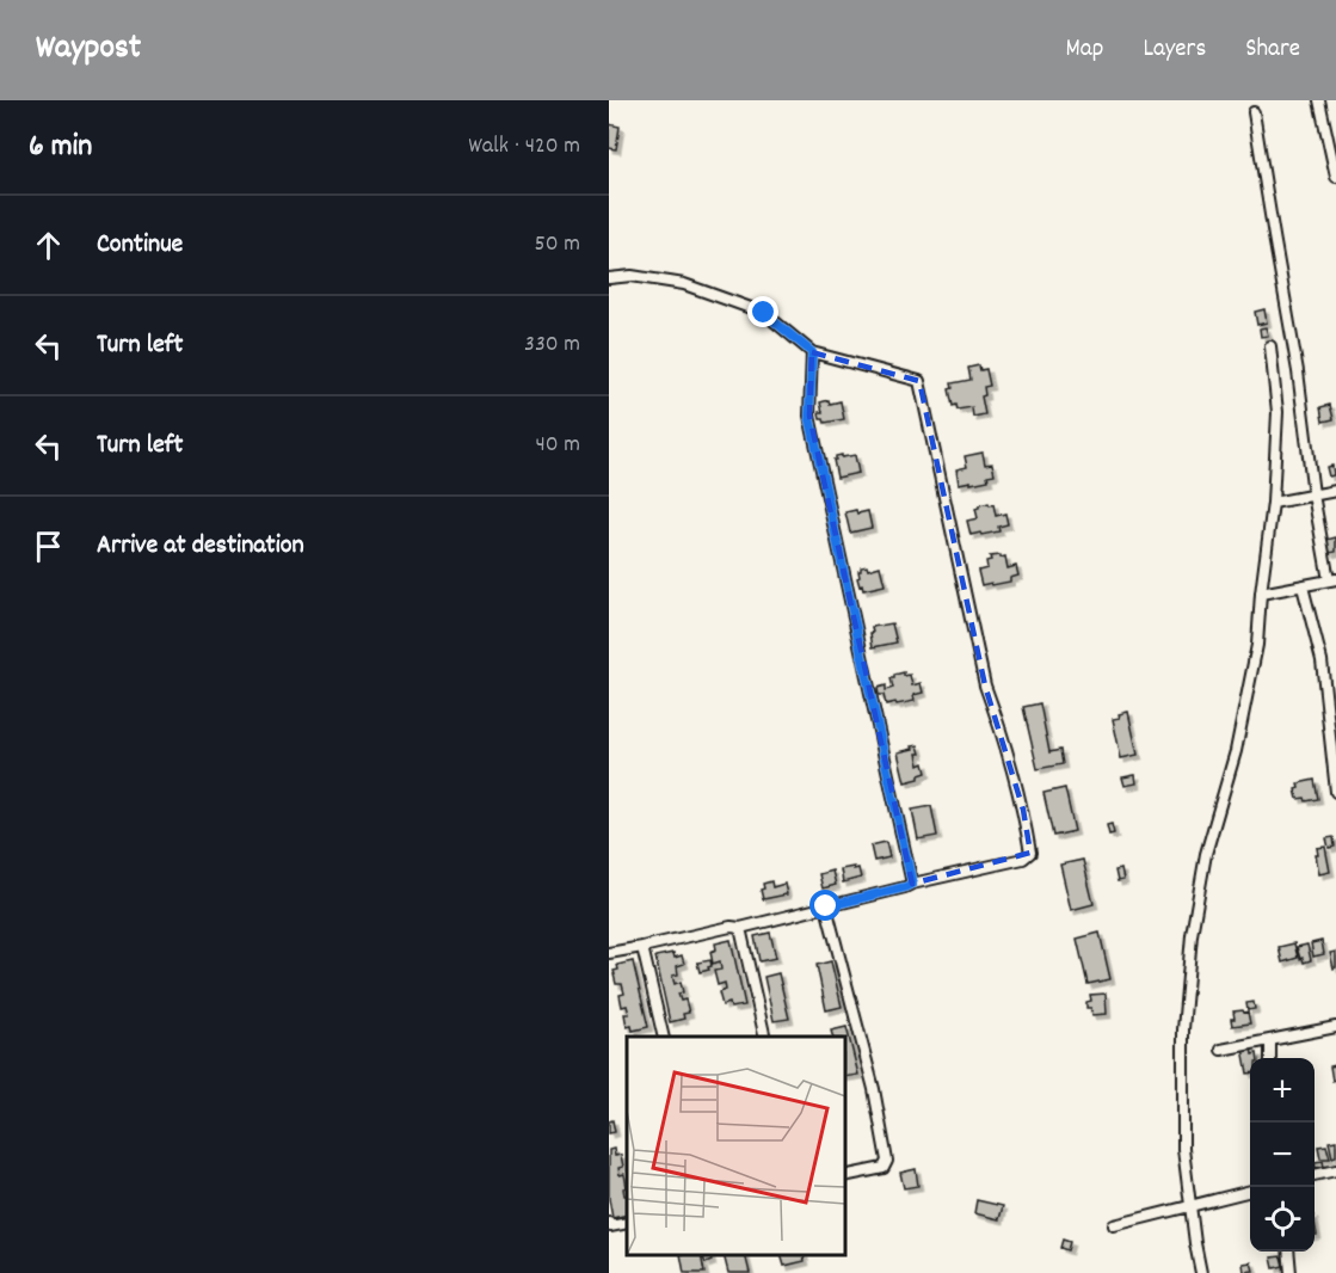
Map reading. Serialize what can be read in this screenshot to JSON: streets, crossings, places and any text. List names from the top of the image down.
{
  "page": {
    "header": "Waypost",
    "nav": ["Map", "Layers", "Share"],
    "heading": ["6 min", "Walk · 420 m"],
    "list": [
      ["Continue", "50 m"],
      ["Turn left", "330 m"],
      ["Turn left", "40 m"],
      "Arrive at destination"
    ],
    "map_buttons": ["+", "−"]
  }
}
